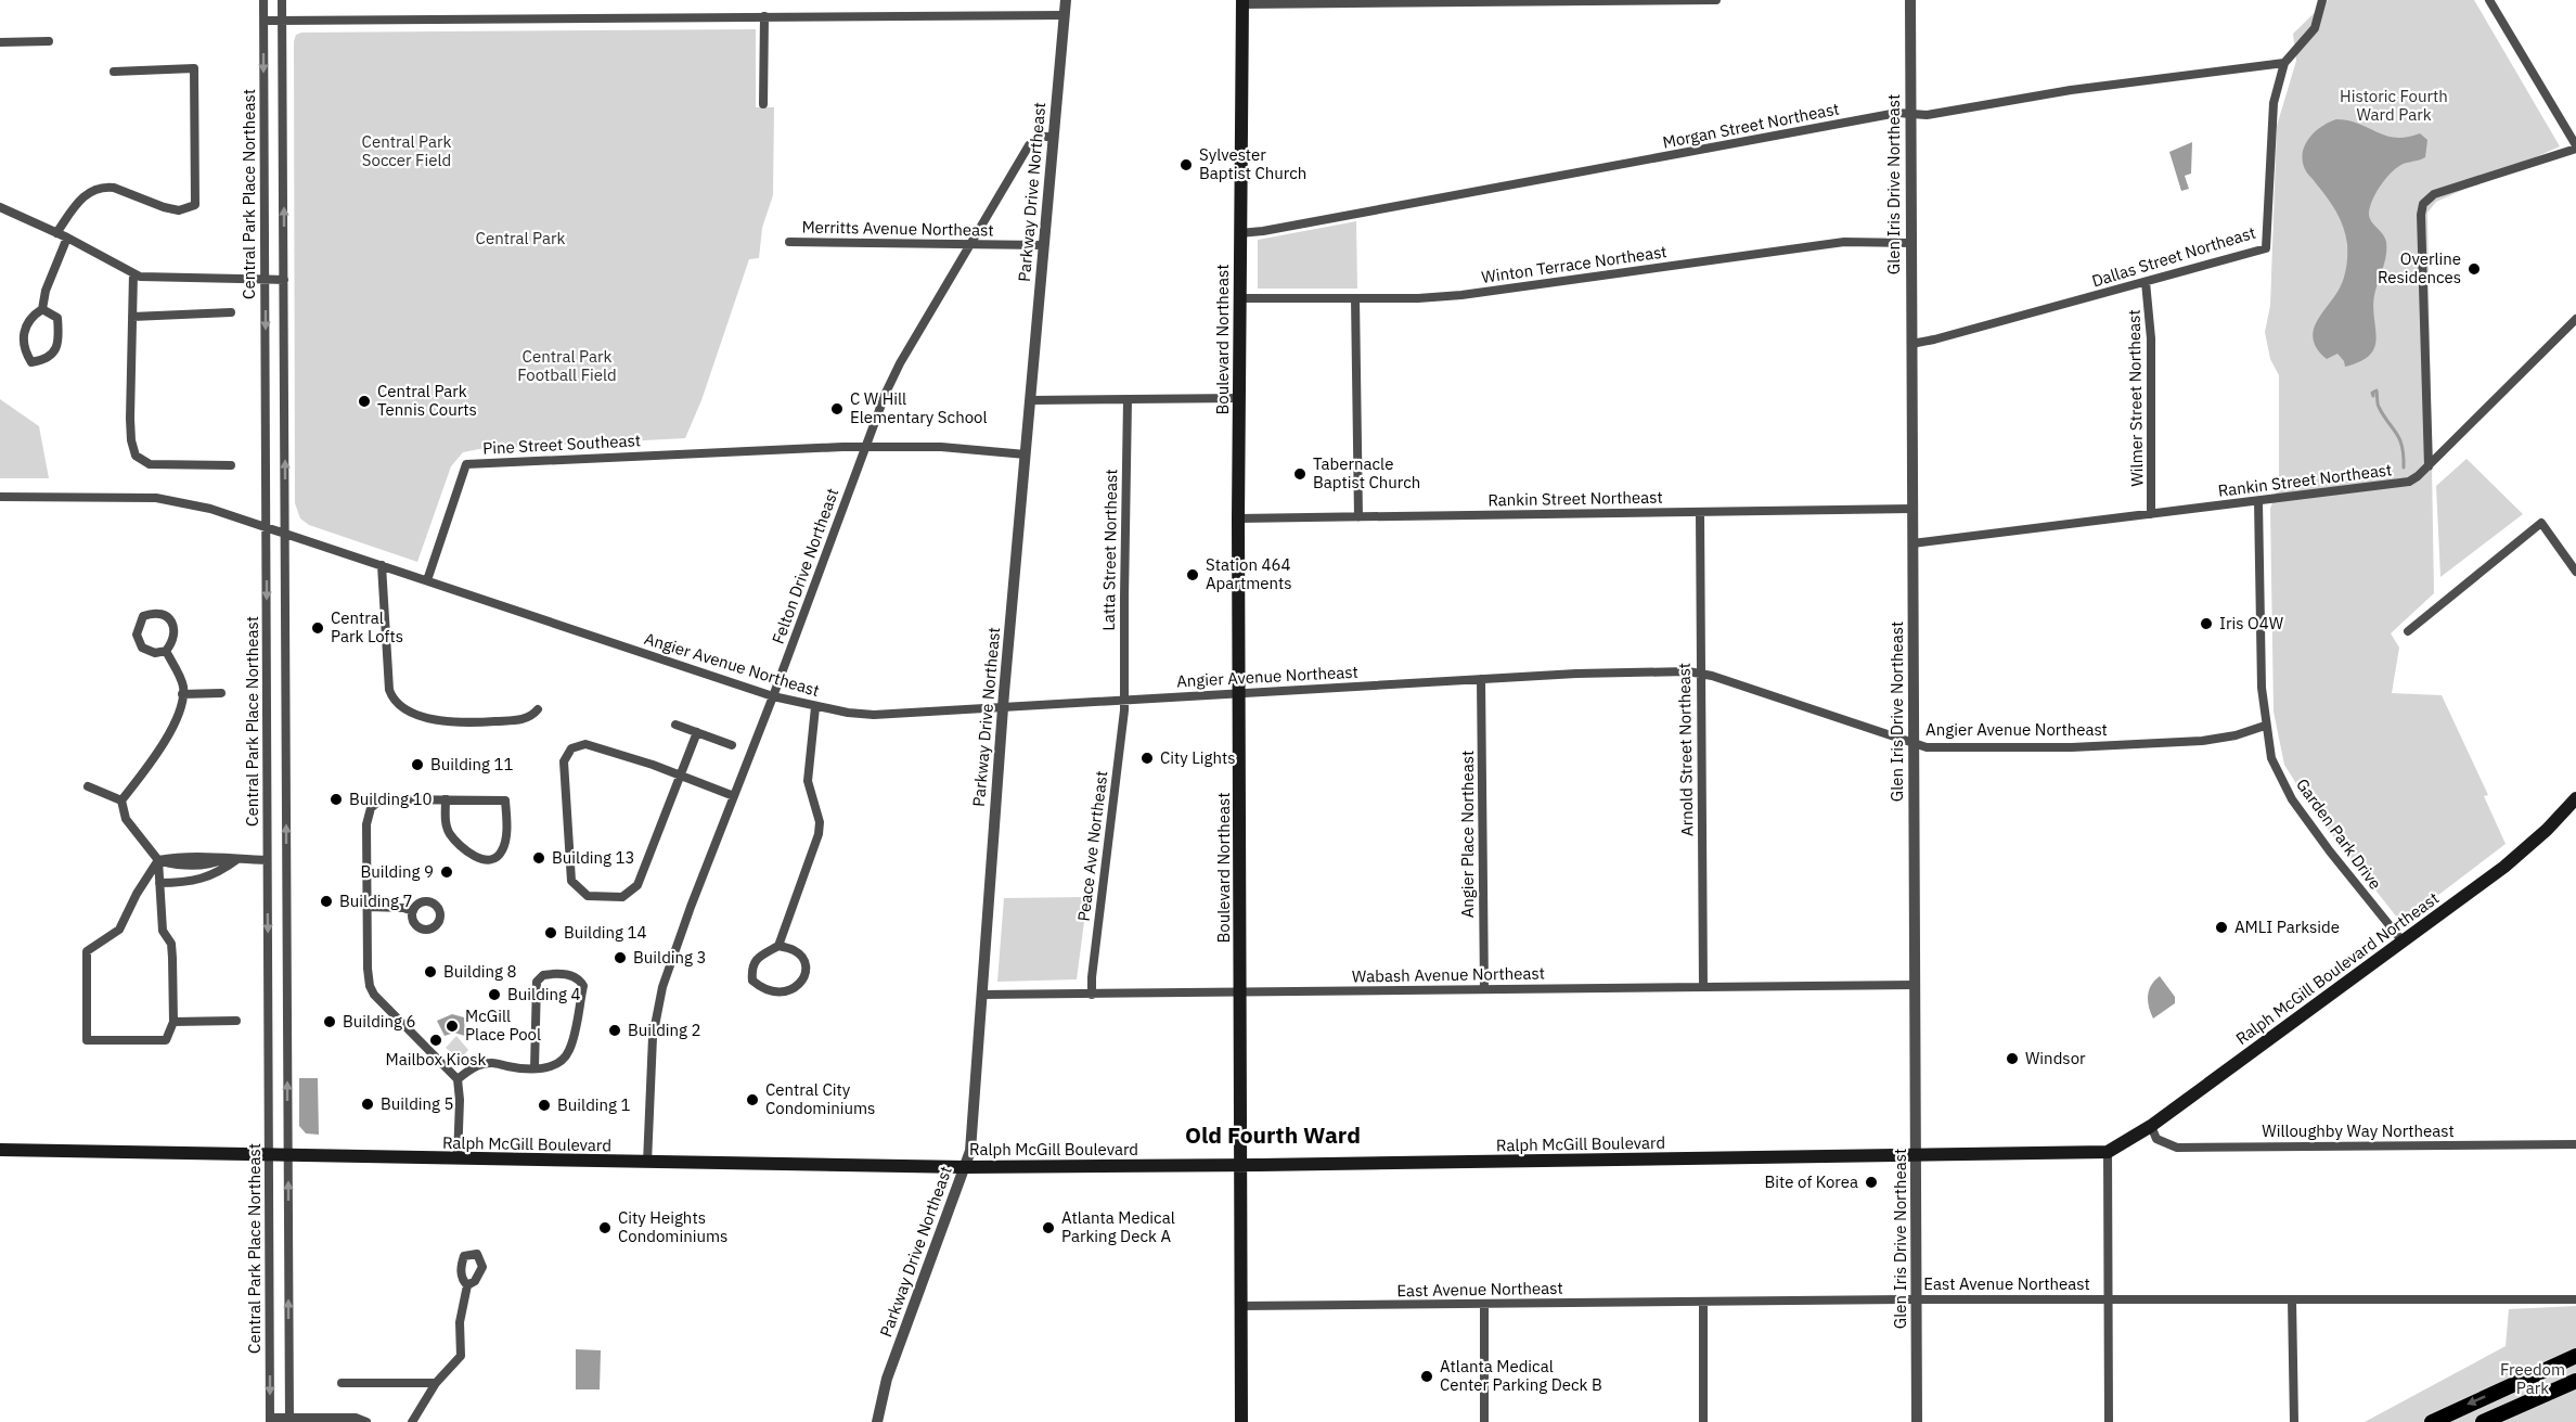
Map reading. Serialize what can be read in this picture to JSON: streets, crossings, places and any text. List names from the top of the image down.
{
  "streets": {
    "main road": ["Boulevard Northeast", "Ralph McGill Boulevard Northeast", "Ralph McGill Boulevard"],
    "street": [
      "Morgan Street Northeast",
      "Glen Iris Drive Northeast",
      "Parkway Drive Northeast",
      "Central Park Place Northeast",
      "Merritts Avenue Northeast",
      "Dallas Street Northeast",
      "Winton Terrace Northeast",
      "Wilmer Street Northeast",
      "Pine Street Southeast",
      "Rankin Street Northeast",
      "Latta Street Northeast",
      "Felton Drive Northeast",
      "Angier Avenue Northeast",
      "Arnold Street Northeast",
      "Angier Place Northeast",
      "Garden Park Drive",
      "Peace Ave Northeast",
      "Wabash Avenue Northeast",
      "Willoughby Way Northeast",
      "East Avenue Northeast"
    ]
  },
  "crossings": [
    ["Morgan Street Northeast", "Glen Iris Drive Northeast"],
    ["Morgan Street Northeast", "Dallas Street Northeast"],
    ["Morgan Street Northeast", "Boulevard Northeast"],
    ["Glen Iris Drive Northeast", "Dallas Street Northeast"],
    ["Glen Iris Drive Northeast", "Winton Terrace Northeast"],
    ["Glen Iris Drive Northeast", "Rankin Street Northeast"],
    ["Glen Iris Drive Northeast", "Angier Avenue Northeast"],
    ["Glen Iris Drive Northeast", "Wabash Avenue Northeast"],
    ["Glen Iris Drive Northeast", "Ralph McGill Boulevard"],
    ["Glen Iris Drive Northeast", "East Avenue Northeast"],
    ["Parkway Drive Northeast", "Merritts Avenue Northeast"],
    ["Parkway Drive Northeast", "Felton Drive Northeast"],
    ["Parkway Drive Northeast", "Angier Avenue Northeast"],
    ["Parkway Drive Northeast", "Wabash Avenue Northeast"],
    ["Parkway Drive Northeast", "Ralph McGill Boulevard"],
    ["Central Park Place Northeast", "Angier Avenue Northeast"],
    ["Central Park Place Northeast", "Ralph McGill Boulevard"],
    ["Merritts Avenue Northeast", "Felton Drive Northeast"],
    ["Dallas Street Northeast", "Wilmer Street Northeast"],
    ["Winton Terrace Northeast", "Boulevard Northeast"],
    ["Boulevard Northeast", "Rankin Street Northeast"],
    ["Boulevard Northeast", "Angier Avenue Northeast"],
    ["Boulevard Northeast", "Wabash Avenue Northeast"],
    ["Boulevard Northeast", "Ralph McGill Boulevard"],
    ["Boulevard Northeast", "East Avenue Northeast"],
    ["Wilmer Street Northeast", "Rankin Street Northeast"],
    ["Pine Street Southeast", "Felton Drive Northeast"],
    ["Pine Street Southeast", "Angier Avenue Northeast"],
    ["Rankin Street Northeast", "Arnold Street Northeast"],
    ["Rankin Street Northeast", "Garden Park Drive"],
    ["Latta Street Northeast", "Angier Avenue Northeast"],
    ["Latta Street Northeast", "Peace Ave Northeast"],
    ["Felton Drive Northeast", "Angier Avenue Northeast"],
    ["Felton Drive Northeast", "Ralph McGill Boulevard"],
    ["Angier Avenue Northeast", "Arnold Street Northeast"],
    ["Angier Avenue Northeast", "Angier Place Northeast"],
    ["Angier Avenue Northeast", "Garden Park Drive"],
    ["Angier Avenue Northeast", "Peace Ave Northeast"],
    ["Arnold Street Northeast", "Wabash Avenue Northeast"],
    ["Angier Place Northeast", "Wabash Avenue Northeast"],
    ["Garden Park Drive", "Ralph McGill Boulevard Northeast"],
    ["Peace Ave Northeast", "Wabash Avenue Northeast"],
    ["Ralph McGill Boulevard Northeast", "Willoughby Way Northeast"],
    ["Ralph McGill Boulevard Northeast", "Ralph McGill Boulevard"]
  ],
  "districts": ["Old Fourth Ward"],
  "parks": [
    "Historic Fourth Ward Park",
    "Central Park Soccer Field",
    "Central Park",
    "Central Park Football Field",
    "Freedom Park"
  ],
  "places": [
    "Sylvester Baptist Church",
    "Overline Residences",
    "Central Park Tennis Courts",
    "C W Hill Elementary School",
    "Tabernacle Baptist Church",
    "Station 464 Apartments",
    "Iris O4W",
    "Central Park Lofts",
    "City Lights",
    "Building 11",
    "Building 10",
    "Building 13",
    "Building 9",
    "Building 7",
    "AMLI Parkside",
    "Building 14",
    "Building 3",
    "Building 8",
    "Building 4",
    "Building 6",
    "McGill Place Pool",
    "Building 2",
    "Mailbox Kiosk",
    "Windsor",
    "Central City Condominiums",
    "Building 5",
    "Building 1",
    "Bite of Korea",
    "City Heights Condominiums",
    "Atlanta Medical Parking Deck A",
    "Atlanta Medical Center Parking Deck B"
  ]
}
